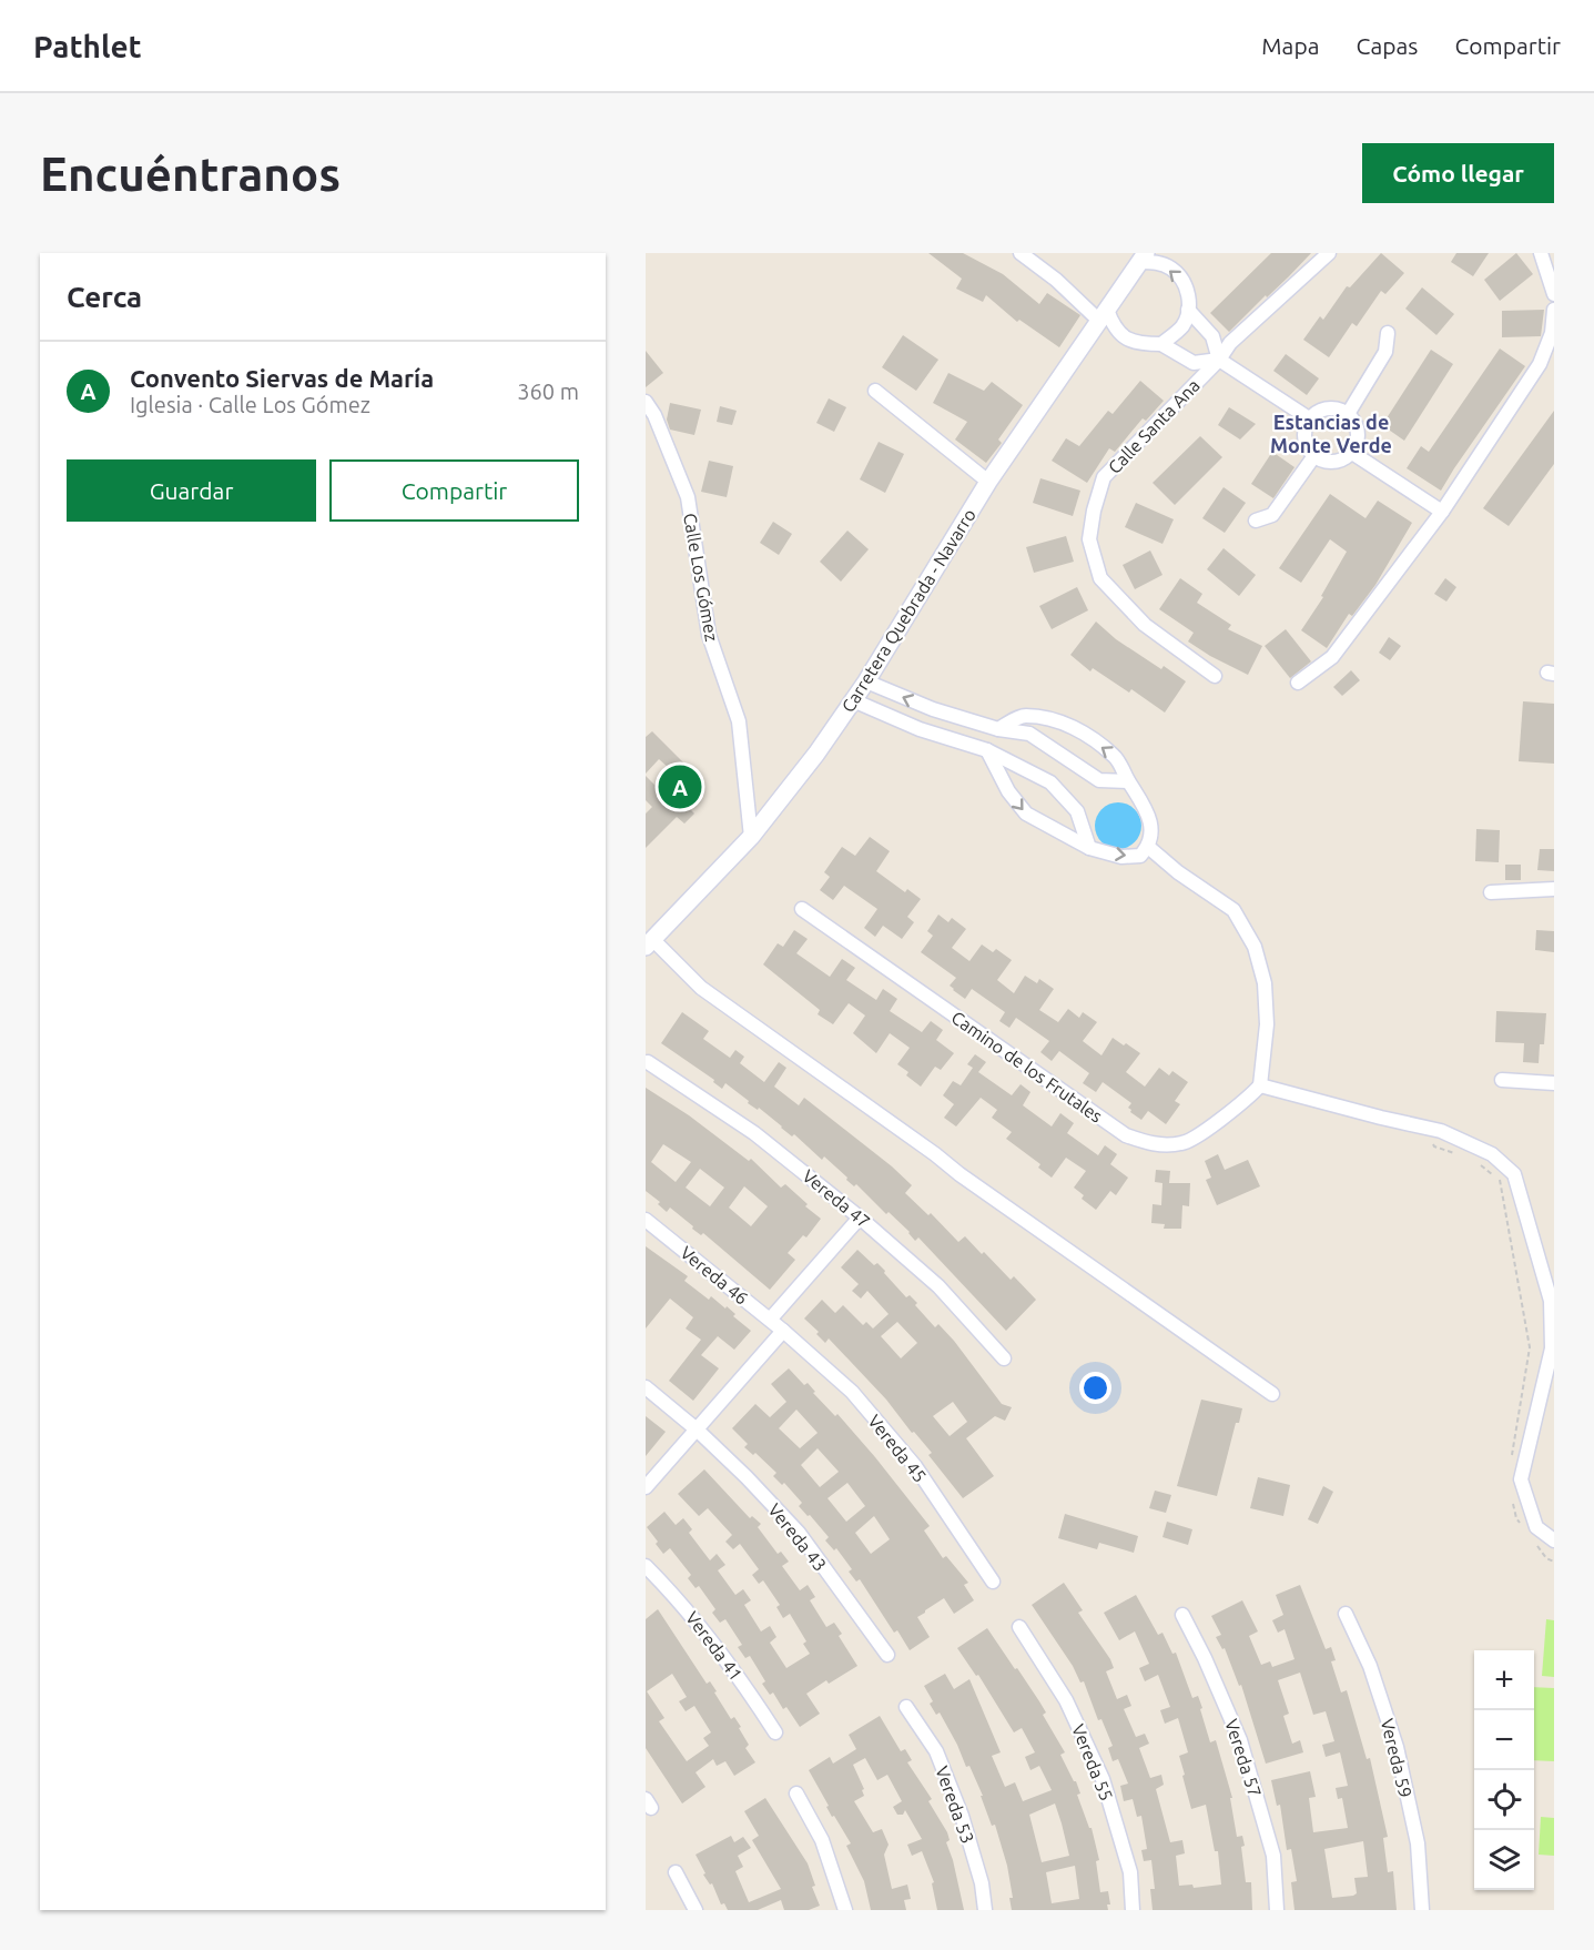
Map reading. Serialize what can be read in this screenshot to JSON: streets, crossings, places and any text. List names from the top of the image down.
{
  "streets": {
    "street": [
      "Calle Santa Ana",
      "Calle Los Gómez",
      "Carretera Quebrada - Navarro",
      "Camino de los Frutales",
      "Vereda 47",
      "Vereda 46",
      "Vereda 45",
      "Vereda 43",
      "Vereda 41",
      "Vereda 57",
      "Vereda 59",
      "Vereda 55",
      "Vereda 53"
    ]
  },
  "crossings": [
    ["Calle Los Gómez", "Carretera Quebrada - Navarro"],
    ["Vereda 46", "Vereda 45"]
  ],
  "districts": ["Estancias de Monte Verde"],
  "page": {
    "header": "Pathlet",
    "nav": ["Mapa", "Capas", "Compartir"],
    "buttons": [
      "Cómo llegar",
      ["Guardar", "Compartir"]
    ],
    "title": "Encuéntranos",
    "heading": "Cerca",
    "list": [
      {
        "mark": "A",
        "name": "Convento Siervas de María",
        "note": "Iglesia · Calle Los Gómez",
        "value": "360 m"
      }
    ],
    "pins": "A",
    "map_buttons": ["+", "−"]
  }
}
